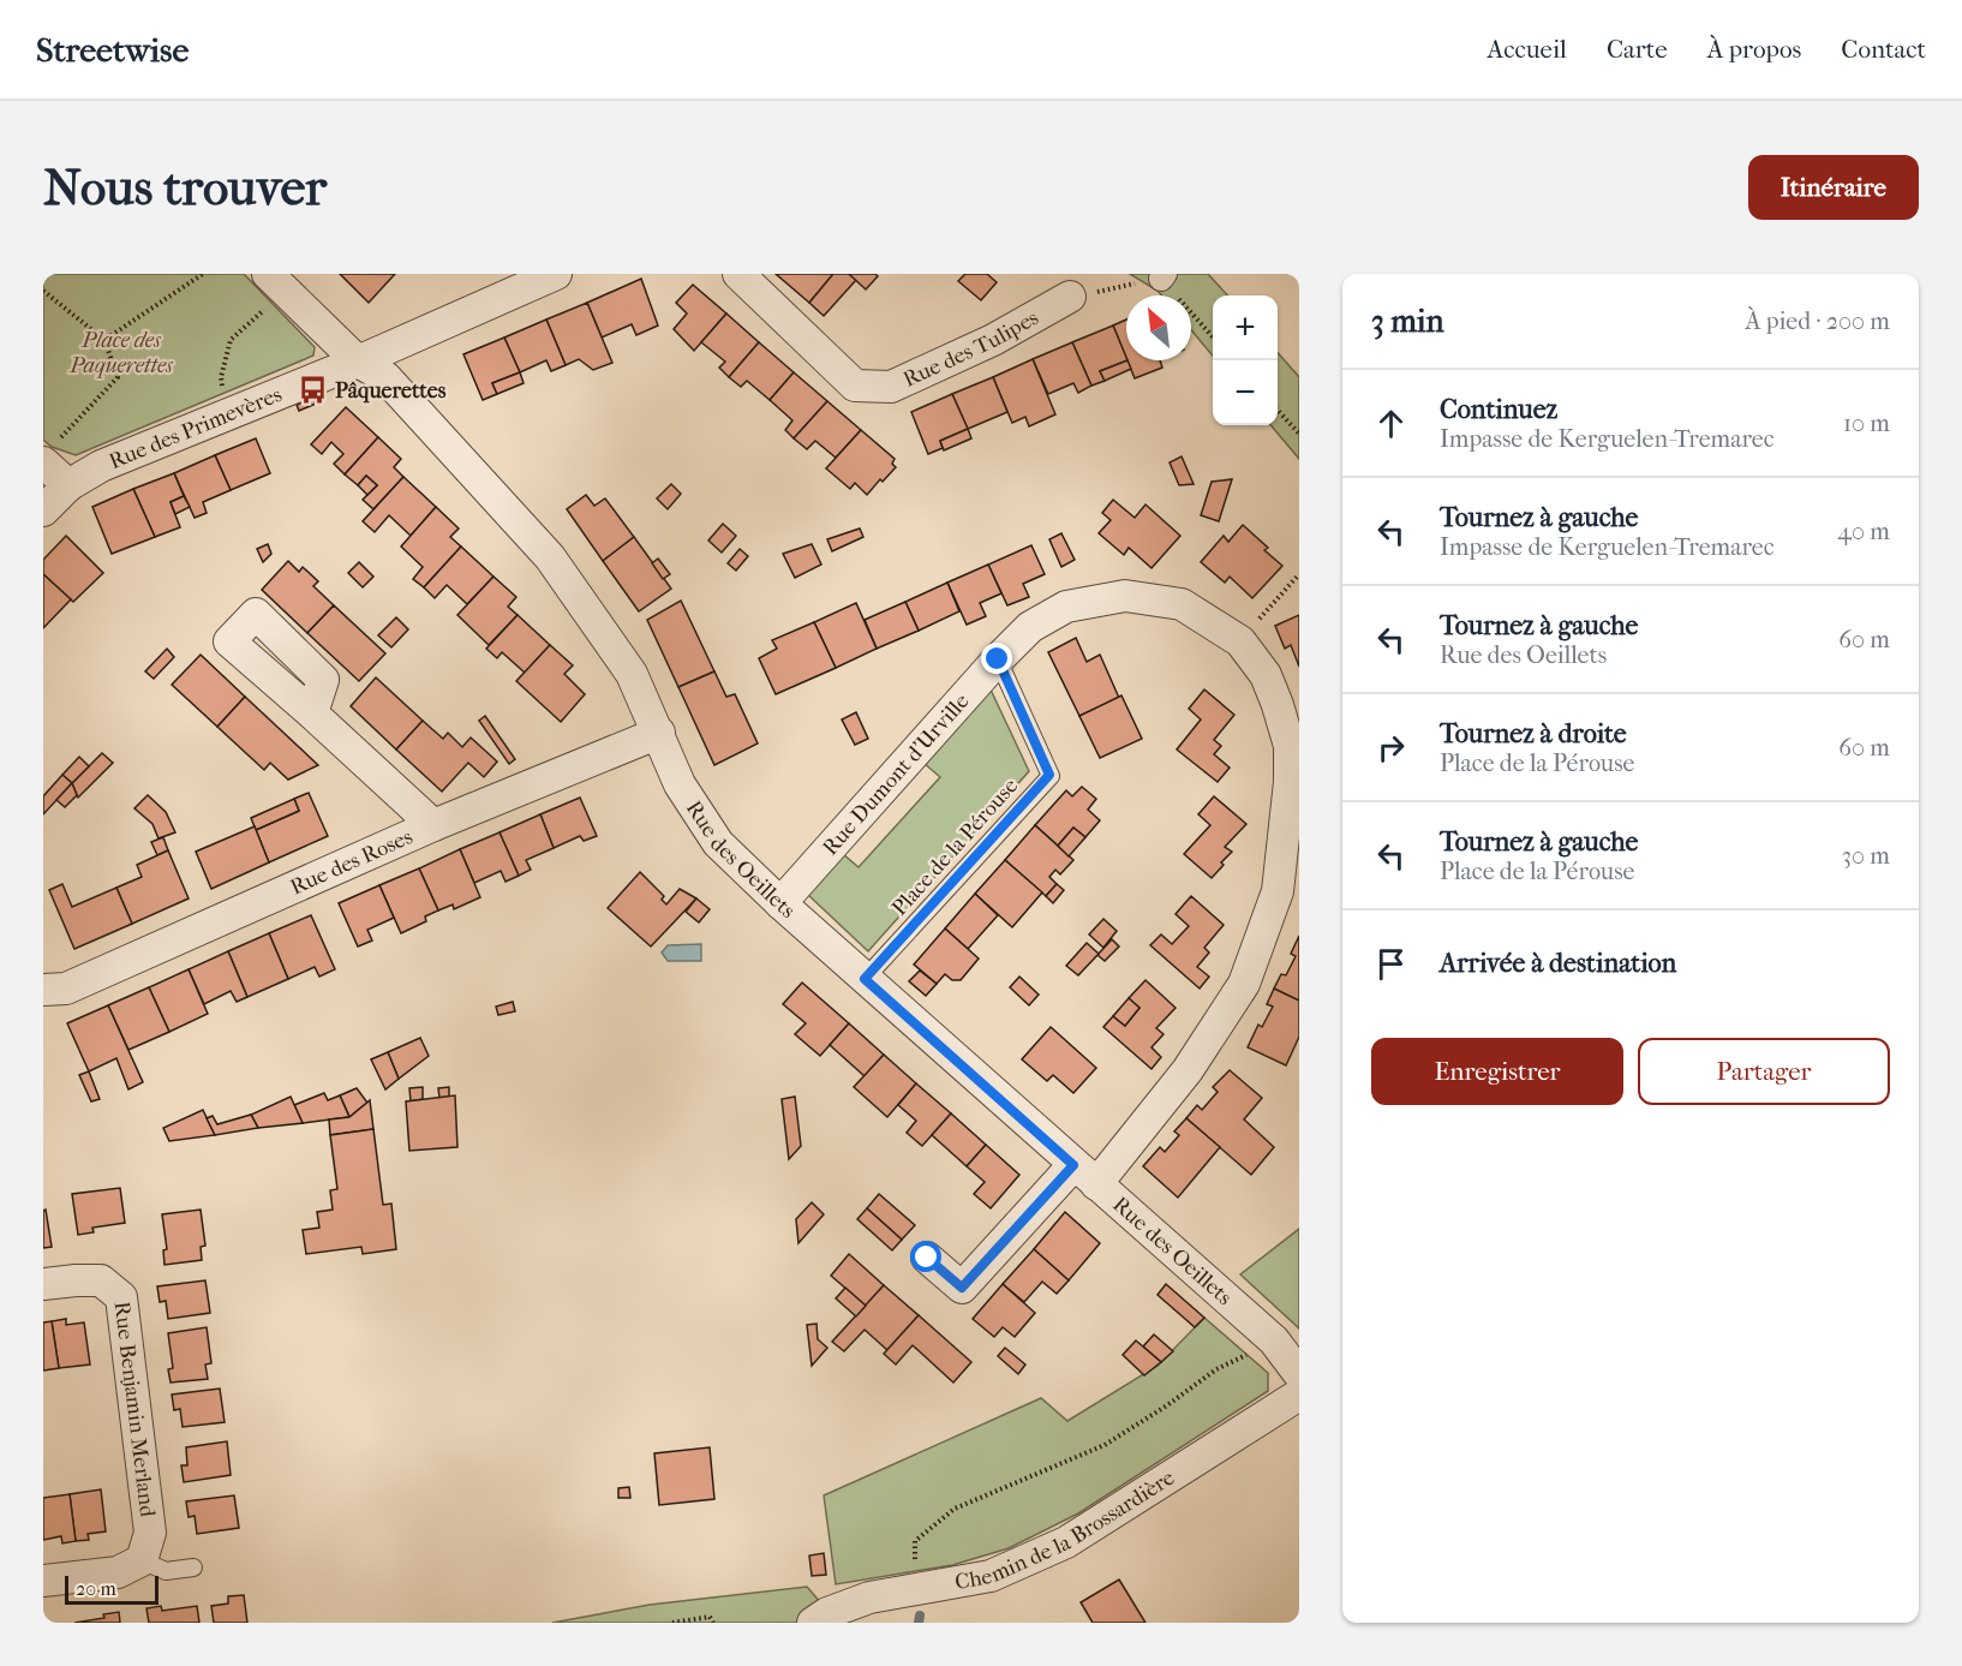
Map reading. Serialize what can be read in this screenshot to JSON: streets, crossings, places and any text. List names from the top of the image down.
{
  "streets": {
    "street": [
      "Rue des Tulipes",
      "Rue des Primevères",
      "Rue Dumont d'Urville",
      "Rue des Oeillets",
      "Rue des Roses",
      "Rue Benjamin Merland",
      "Chemin de la Brossardière"
    ],
    "lane": ["Place de la Pérouse"]
  },
  "crossings": [
    ["Rue des Primevères", "Rue des Oeillets"],
    ["Rue Dumont d'Urville", "Place de la Pérouse"],
    ["Rue Dumont d'Urville", "Rue des Oeillets"],
    ["Place de la Pérouse", "Rue des Oeillets"],
    ["Rue des Oeillets", "Rue des Roses"]
  ],
  "parks": ["Place des Paquerettes"],
  "places": {
    "bus stop": ["Pâquerettes"]
  },
  "scale_bar": "20 m",
  "north": "top left",
  "page": {
    "header": "Streetwise",
    "nav": [
      "Accueil",
      "Carte",
      "À propos",
      "Contact"
    ],
    "buttons": [
      "Itinéraire",
      ["Enregistrer", "Partager"]
    ],
    "title": "Nous trouver",
    "heading": ["3 min", "À pied · 200 m"],
    "map_buttons": ["+", "−"],
    "list": [
      ["Continuez", "Impasse de Kerguelen-Tremarec", "10 m"],
      ["Tournez à gauche", "Impasse de Kerguelen-Tremarec", "40 m"],
      ["Tournez à gauche", "Rue des Oeillets", "60 m"],
      ["Tournez à droite", "Place de la Pérouse", "60 m"],
      ["Tournez à gauche", "Place de la Pérouse", "30 m"],
      "Arrivée à destination"
    ],
    "scale": "20 m"
  }
}
